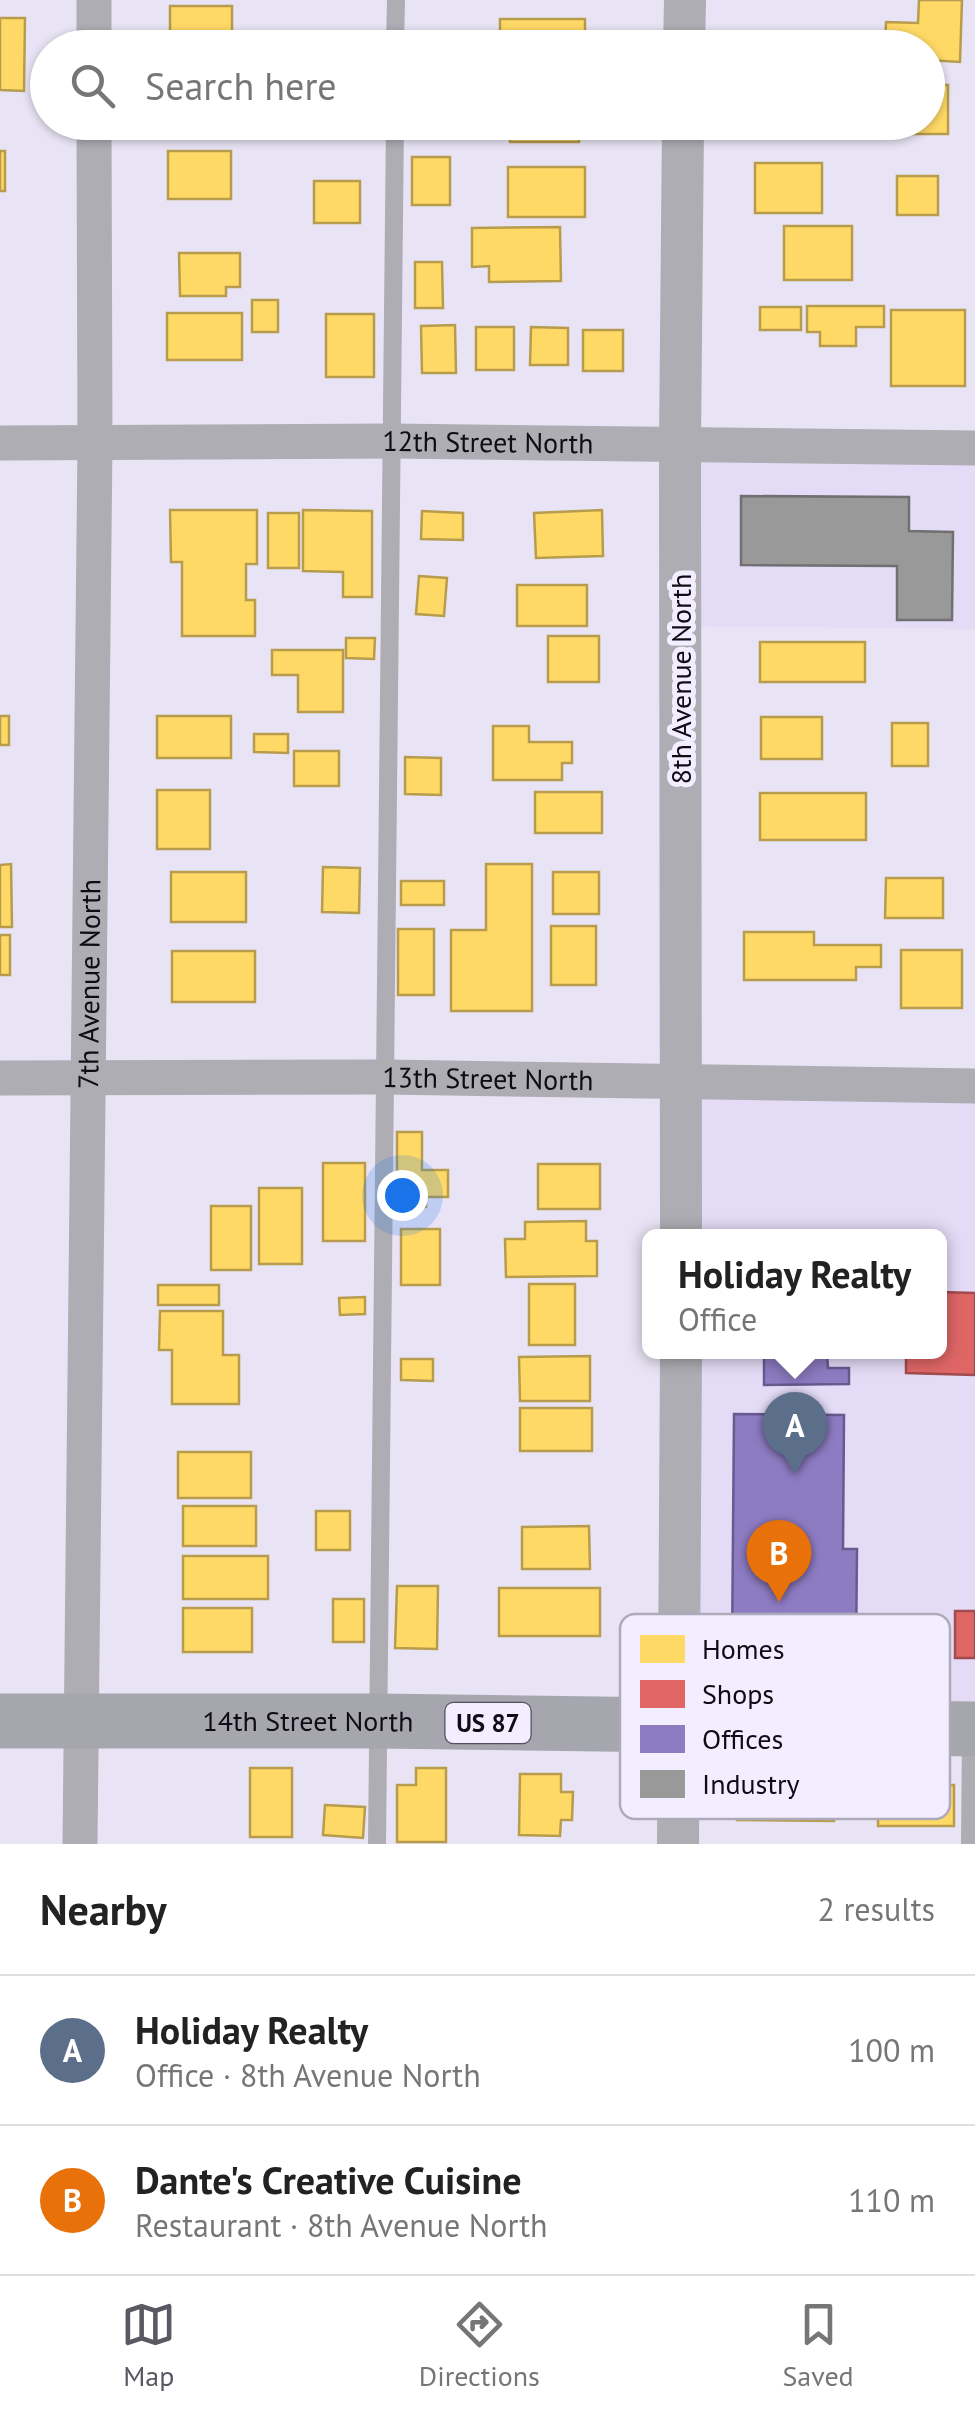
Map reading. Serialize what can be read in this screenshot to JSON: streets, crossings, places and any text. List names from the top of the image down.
{
  "streets": {
    "main road": ["14th Street North", "US 87"],
    "street": [
      "12th Street North",
      "8th Avenue North",
      "7th Avenue North",
      "13th Street North"
    ]
  },
  "crossings": [
    ["12th Street North", "8th Avenue North"],
    ["12th Street North", "7th Avenue North"],
    ["8th Avenue North", "13th Street North"],
    ["7th Avenue North", "13th Street North"],
    ["7th Avenue North", "14th Street North"]
  ],
  "legend": [
    "Homes",
    "Shops",
    "Offices",
    "Industry"
  ],
  "page": {
    "search": "Search here",
    "popup": ["Holiday Realty", "Office"],
    "pins": ["A", "B"],
    "heading": ["Nearby", "2 results"],
    "list": [
      {
        "mark": "A",
        "name": "Holiday Realty",
        "note": "Office · 8th Avenue North",
        "value": "100 m"
      },
      {
        "mark": "B",
        "name": "Dante's Creative Cuisine",
        "note": "Restaurant · 8th Avenue North",
        "value": "110 m"
      }
    ],
    "nav": ["Map", "Directions", "Saved"]
  }
}
